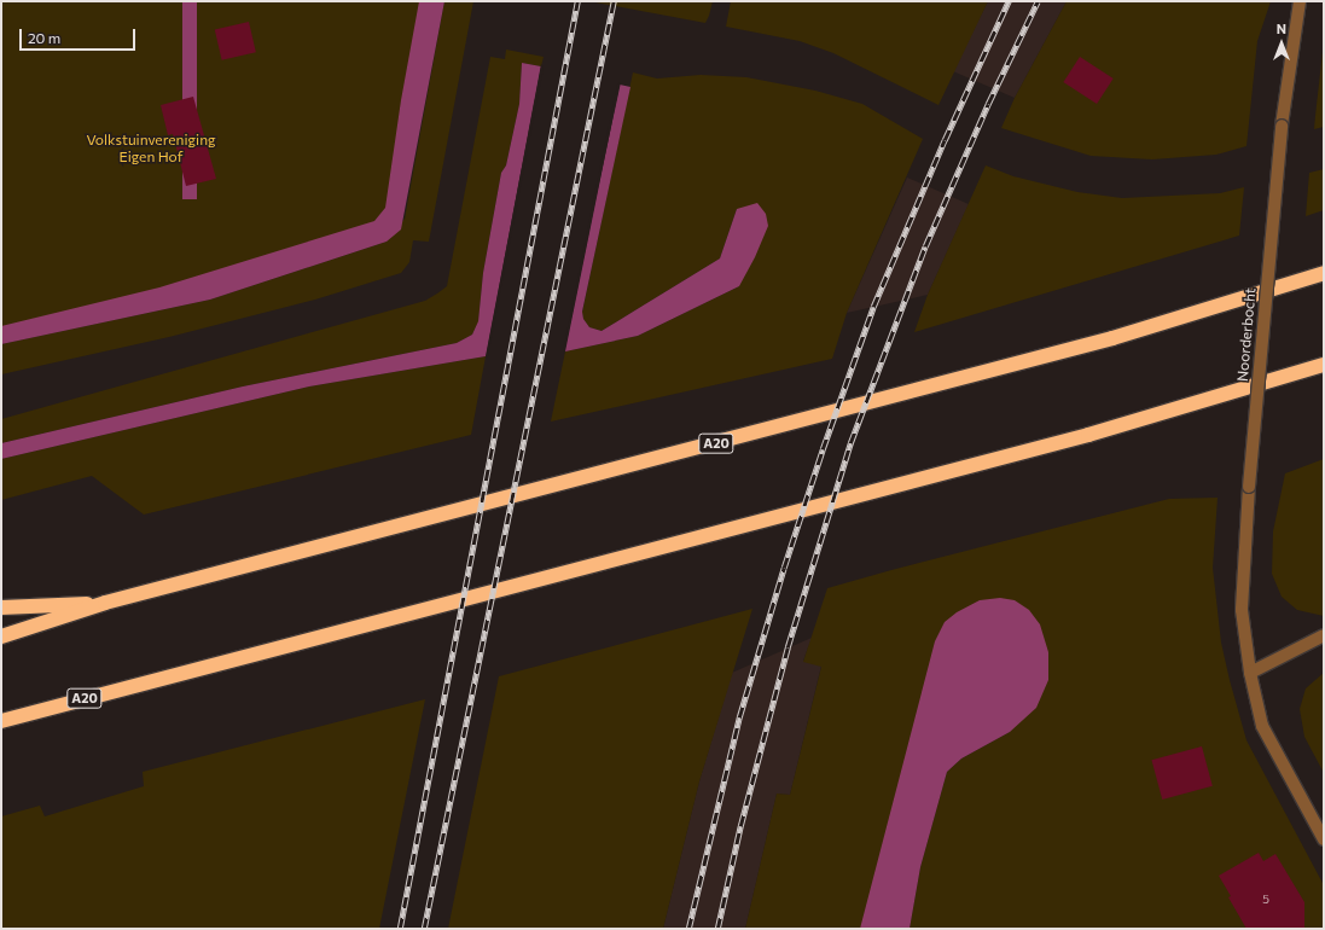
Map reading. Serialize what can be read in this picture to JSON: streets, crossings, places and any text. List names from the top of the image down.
{
  "streets": {
    "highway": ["A20"],
    "street": ["Noorderbocht"]
  },
  "parks": ["Volkstuinvereniging Eigen Hof"],
  "house_numbers": ["5"],
  "scale_bar": "20 m",
  "north": "top"
}
